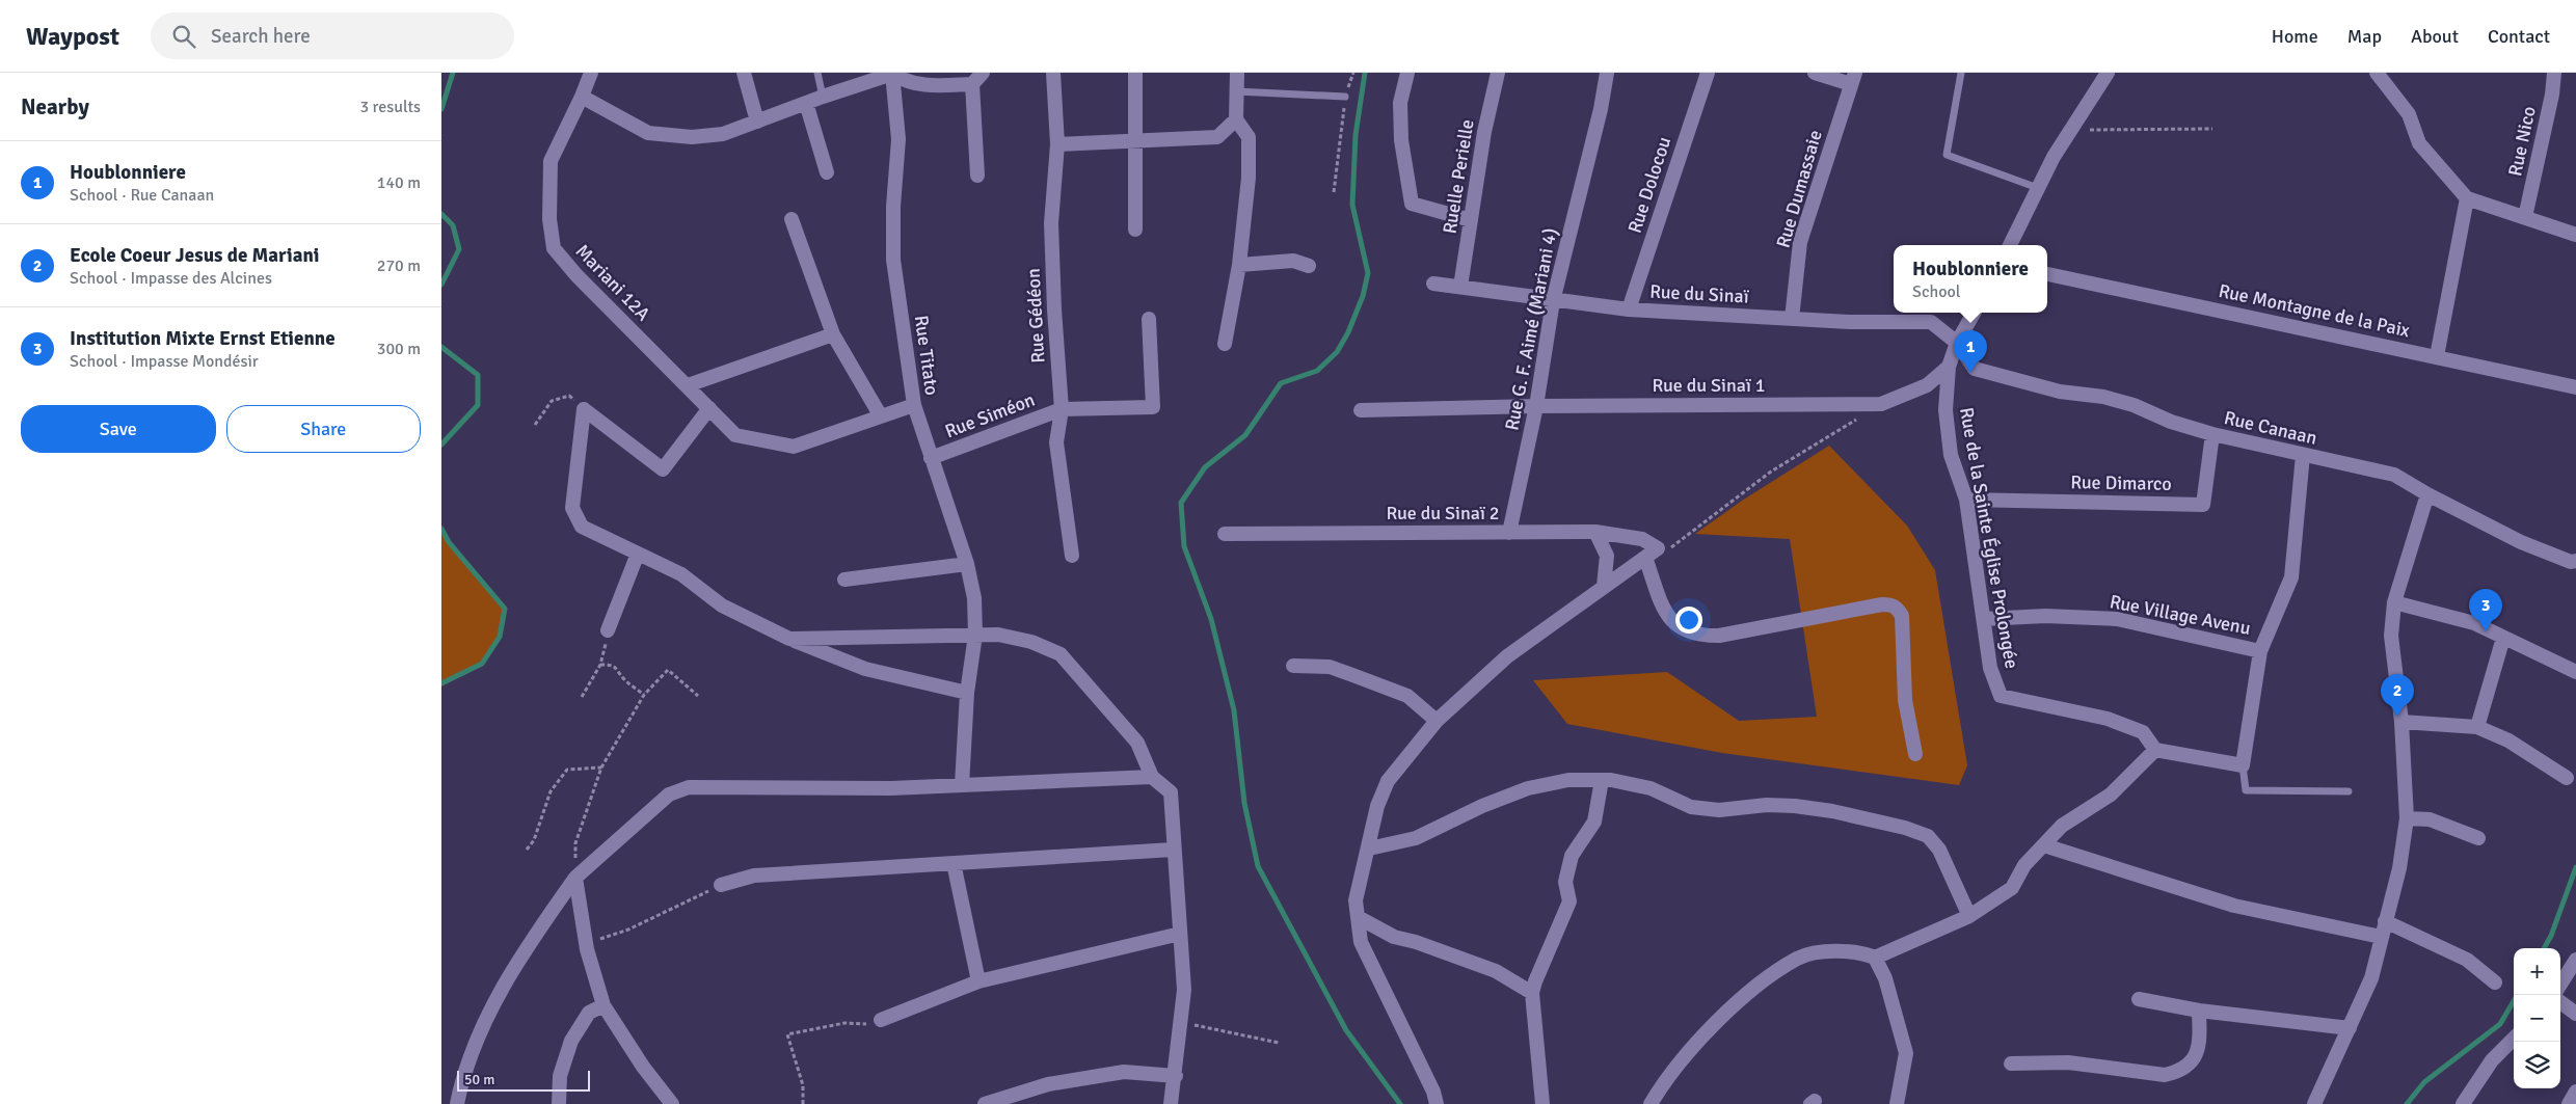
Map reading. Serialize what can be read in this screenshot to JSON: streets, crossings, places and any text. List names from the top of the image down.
{
  "streets": {
    "street": [
      "Rue Nico",
      "Ruelle Perielle",
      "Rue Dolocou",
      "Rue Dumassaie",
      "Mariani 12A",
      "Rue du Sinaï",
      "Rue Montagne de la Paix",
      "Rue Gédéon",
      "Rue G. F. Aimé (Mariani 4)",
      "Rue Titato",
      "Rue du Sinaï 1",
      "Rue Siméon",
      "Rue Canaan",
      "Rue Dimarco",
      "Rue du Sinaï 2",
      "Rue de la Sainte Église Prolongée",
      "Rue Village Avenu"
    ]
  },
  "crossings": [
    ["Ruelle Perielle", "Rue du Sinaï"],
    ["Rue Dolocou", "Rue du Sinaï"],
    ["Rue Dumassaie", "Rue du Sinaï"],
    ["Mariani 12A", "Rue Titato"],
    ["Rue du Sinaï", "Rue G. F. Aimé (Mariani 4)"],
    ["Rue du Sinaï", "Rue Canaan"],
    ["Rue du Sinaï", "Rue de la Sainte Église Prolongée"],
    ["Rue Gédéon", "Rue Siméon"],
    ["Rue G. F. Aimé (Mariani 4)", "Rue du Sinaï 1"],
    ["Rue G. F. Aimé (Mariani 4)", "Rue du Sinaï 2"],
    ["Rue Titato", "Rue Siméon"],
    ["Rue Canaan", "Rue Dimarco"],
    ["Rue Canaan", "Rue de la Sainte Église Prolongée"],
    ["Rue Canaan", "Rue Village Avenu"],
    ["Rue Dimarco", "Rue de la Sainte Église Prolongée"],
    ["Rue de la Sainte Église Prolongée", "Rue Village Avenu"]
  ],
  "scale_bar": "50 m",
  "page": {
    "header": "Waypost",
    "search": "Search here",
    "nav": [
      "Home",
      "Map",
      "About",
      "Contact"
    ],
    "heading": ["Nearby", "3 results"],
    "list": [
      {
        "mark": "1",
        "name": "Houblonniere",
        "note": "School · Rue Canaan",
        "value": "140 m"
      },
      {
        "mark": "2",
        "name": "Ecole Coeur Jesus de Mariani",
        "note": "School · Impasse des Alcines",
        "value": "270 m"
      },
      {
        "mark": "3",
        "name": "Institution Mixte Ernst Etienne",
        "note": "School · Impasse Mondésir",
        "value": "300 m"
      }
    ],
    "popup": ["Houblonniere", "School"],
    "pins": ["1", "3", "2"],
    "buttons": ["Save", "Share"],
    "map_buttons": ["+", "−"],
    "scale": "50 m"
  }
}
